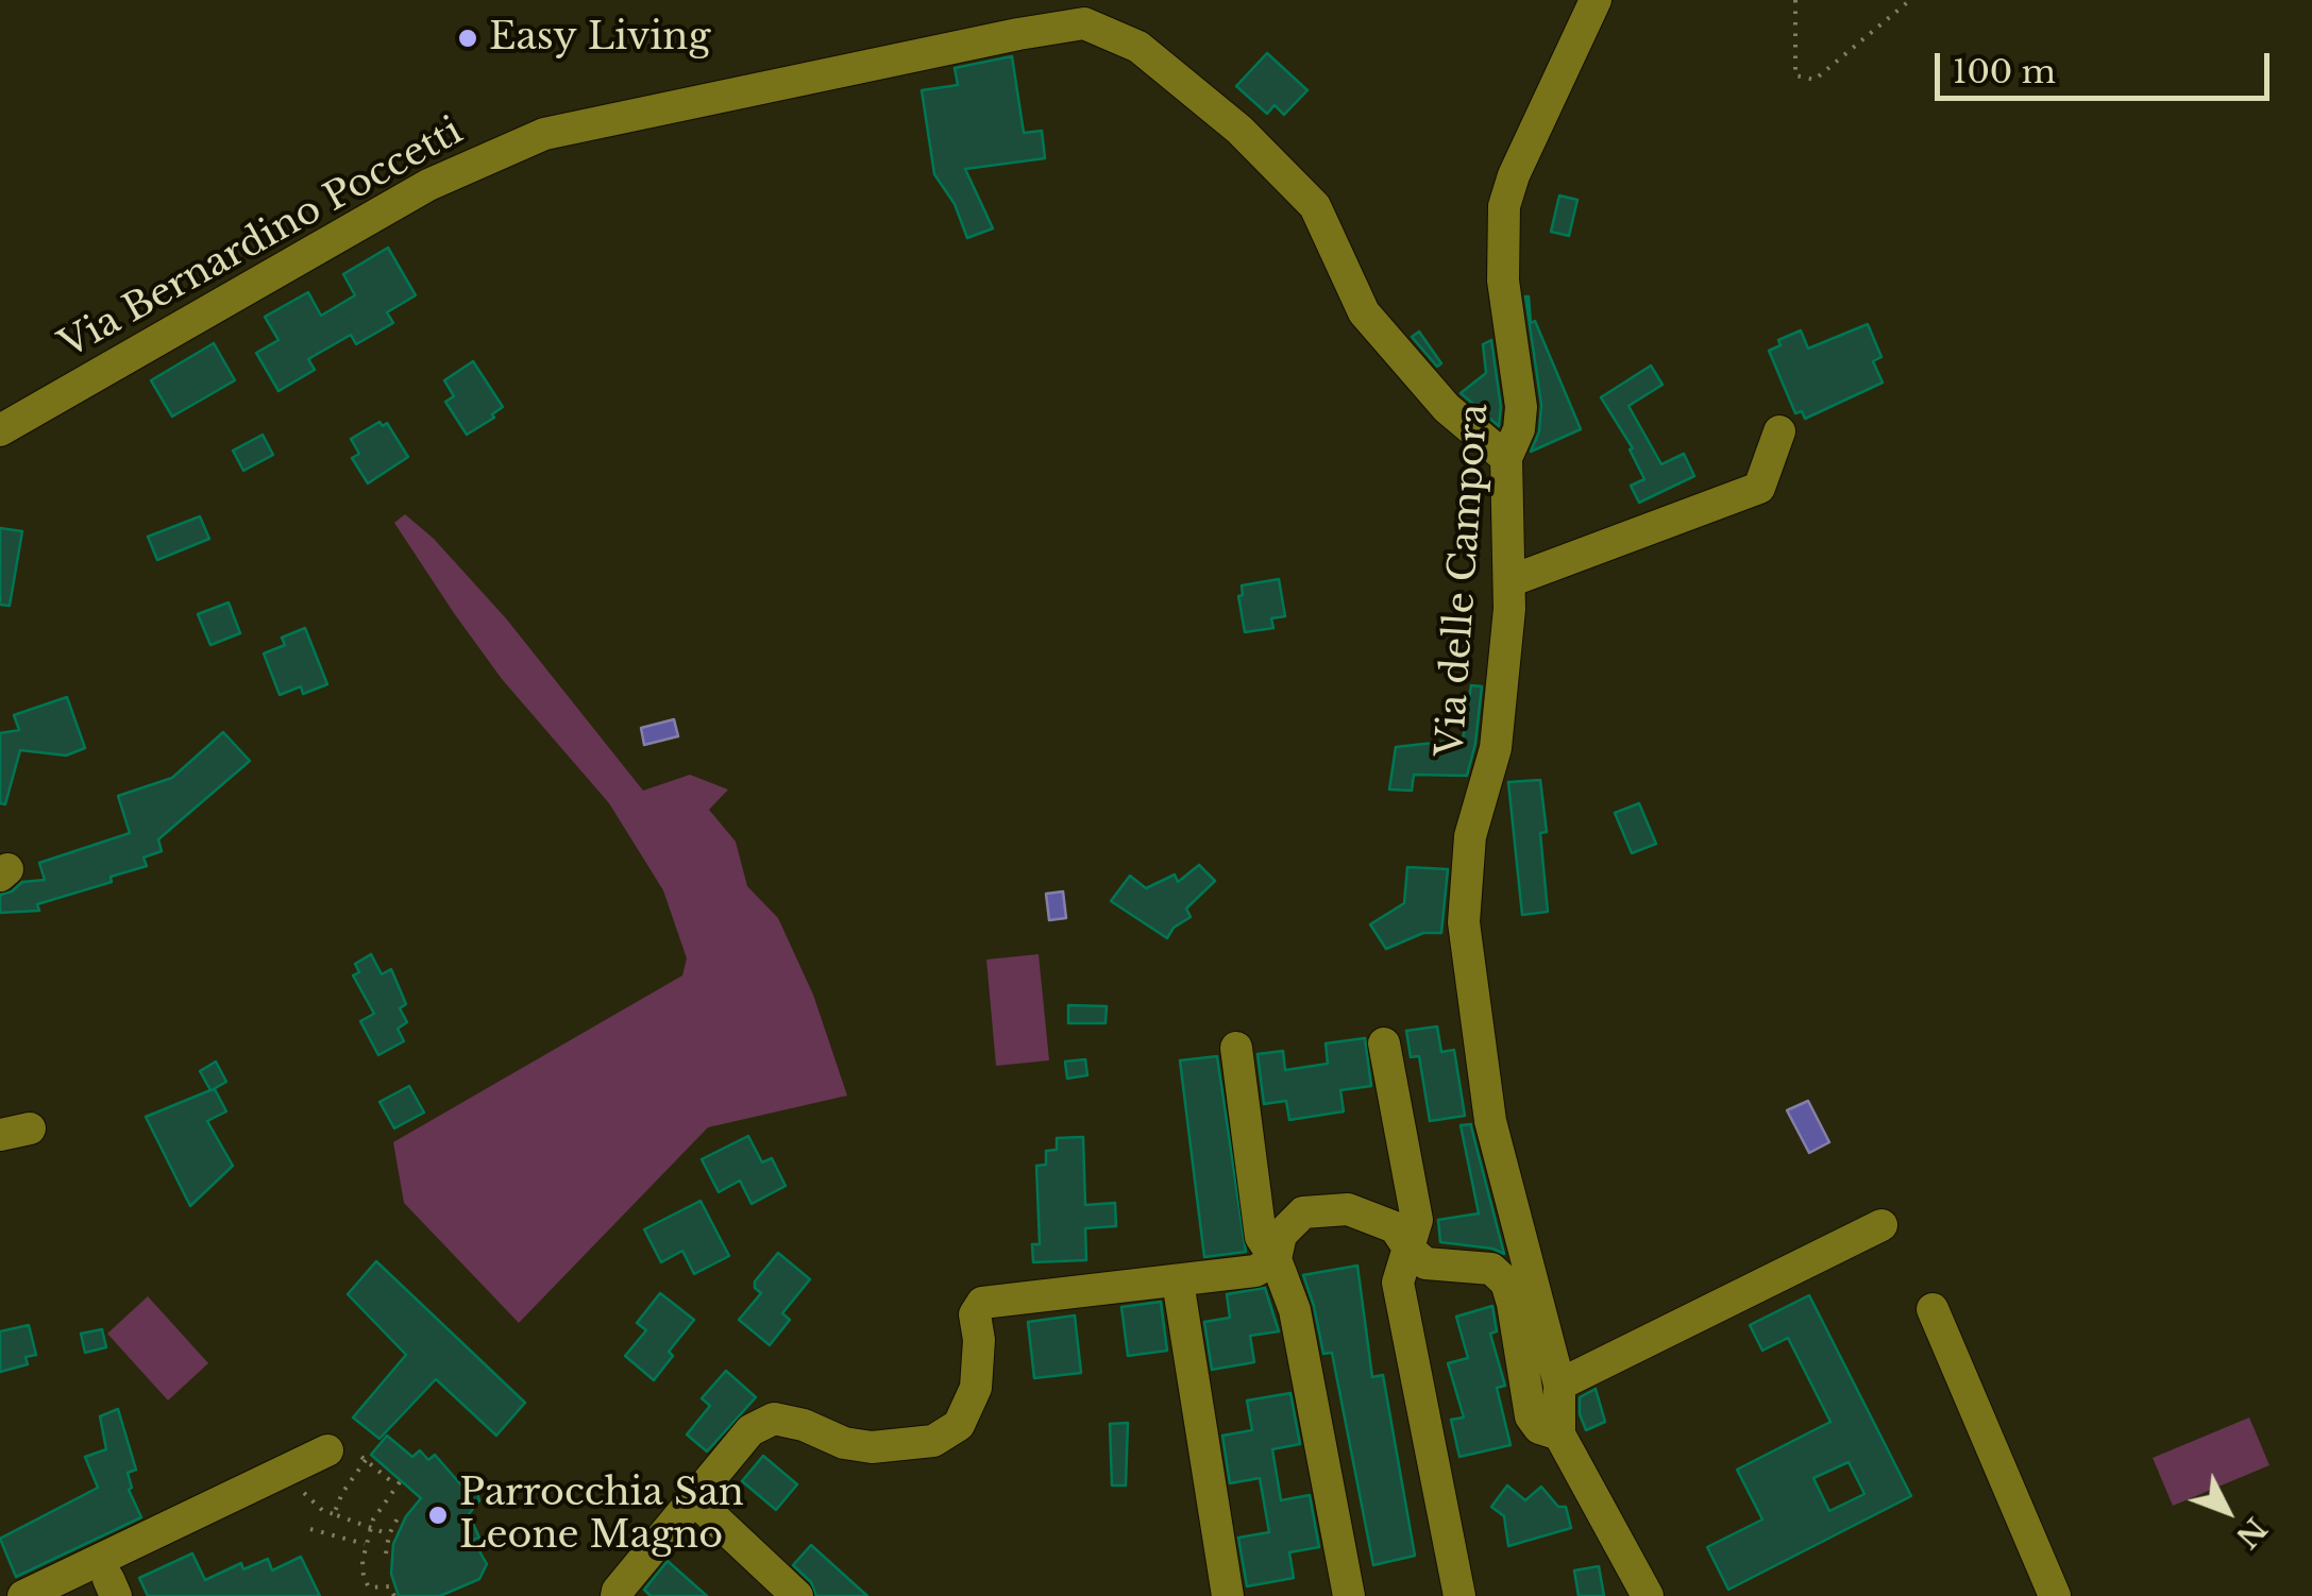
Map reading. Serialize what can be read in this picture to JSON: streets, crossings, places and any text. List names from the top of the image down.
{
  "streets": {
    "street": ["Via Bernardino Poccetti", "Via delle Campora"]
  },
  "crossings": [
    ["Via Bernardino Poccetti", "Via delle Campora"]
  ],
  "places": ["Easy Living", "Parrocchia San Leone Magno"],
  "scale_bar": "100 m",
  "north": "bottom right"
}
